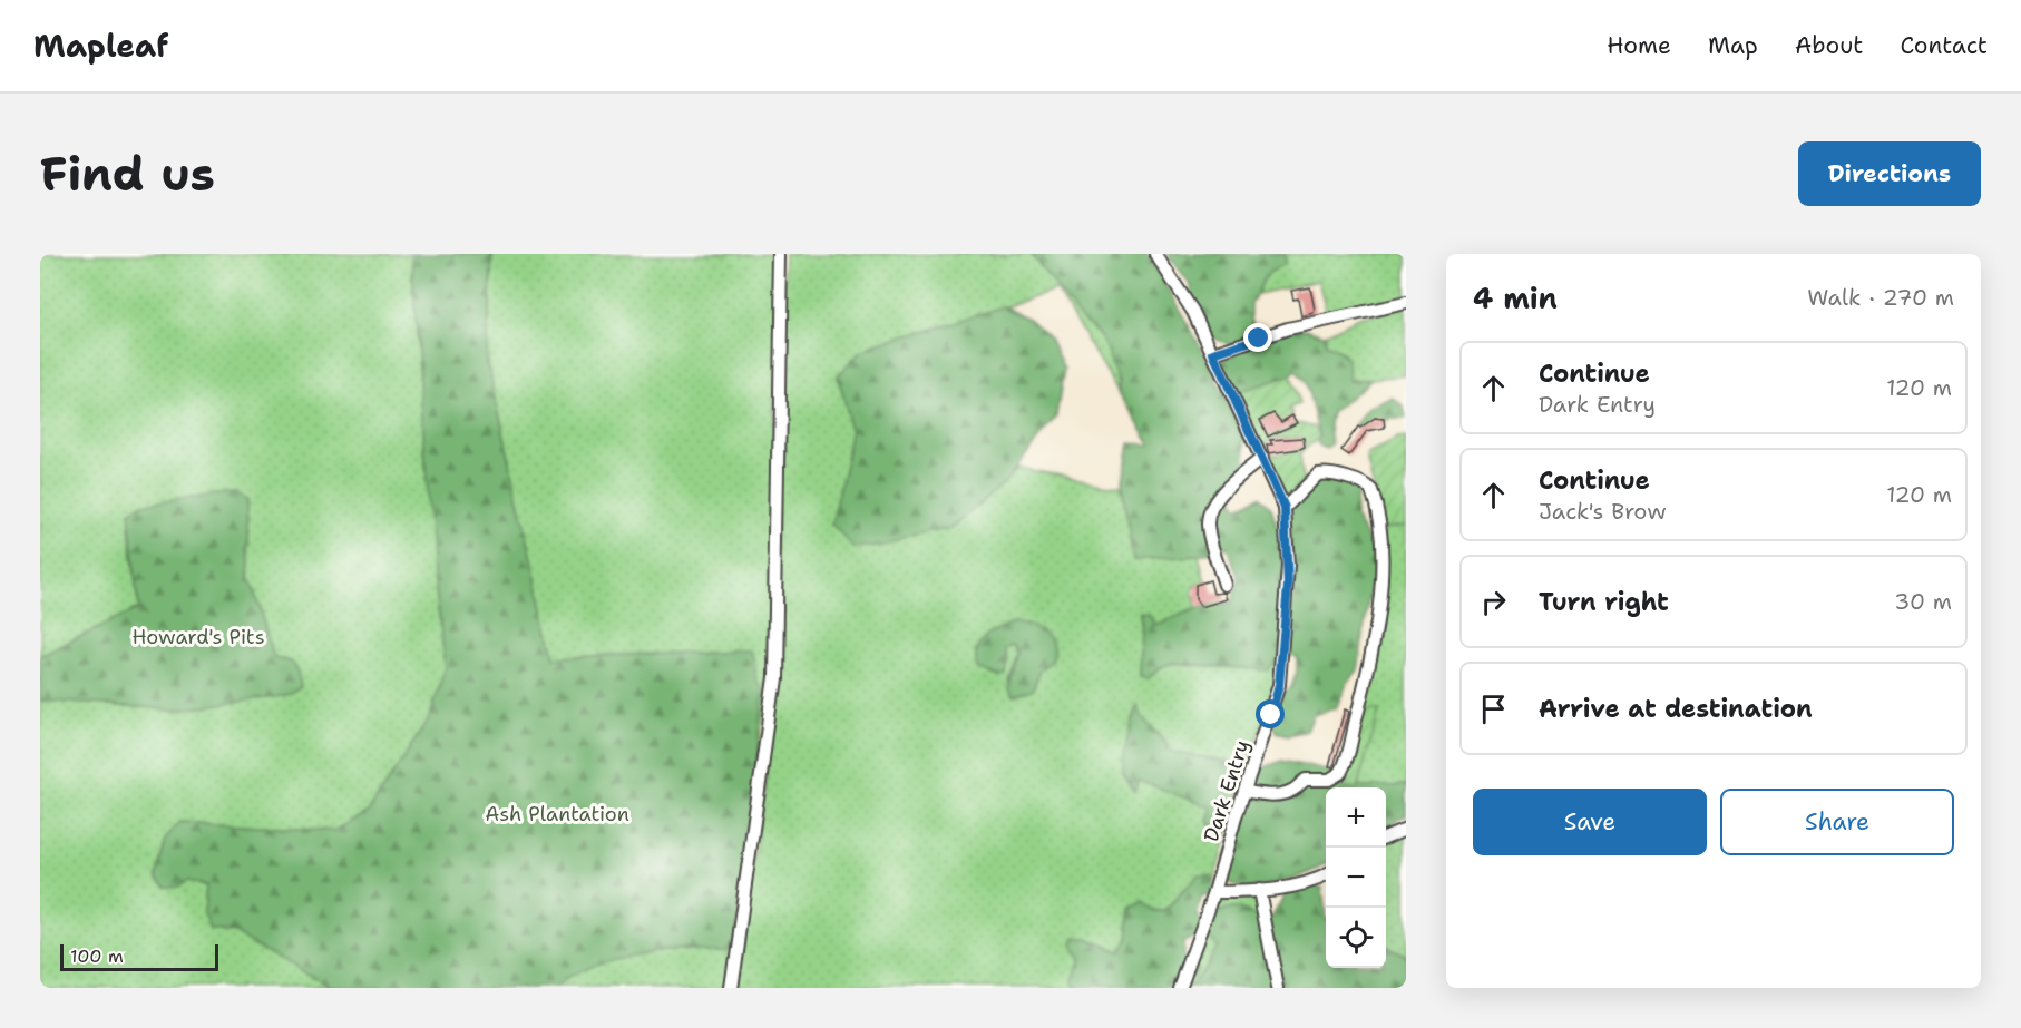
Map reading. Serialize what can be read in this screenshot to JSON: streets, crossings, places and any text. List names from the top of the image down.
{
  "streets": {
    "street": ["Dark Entry"]
  },
  "parks": ["Howard's Pits", "Ash Plantation"],
  "scale_bar": "100 m",
  "page": {
    "header": "Mapleaf",
    "nav": [
      "Home",
      "Map",
      "About",
      "Contact"
    ],
    "buttons": [
      "Directions",
      ["Save", "Share"]
    ],
    "title": "Find us",
    "heading": ["4 min", "Walk · 270 m"],
    "list": [
      ["Continue", "Dark Entry", "120 m"],
      ["Continue", "Jack's Brow", "120 m"],
      ["Turn right", "30 m"],
      "Arrive at destination"
    ],
    "map_buttons": ["+", "−"],
    "scale": "100 m"
  }
}
